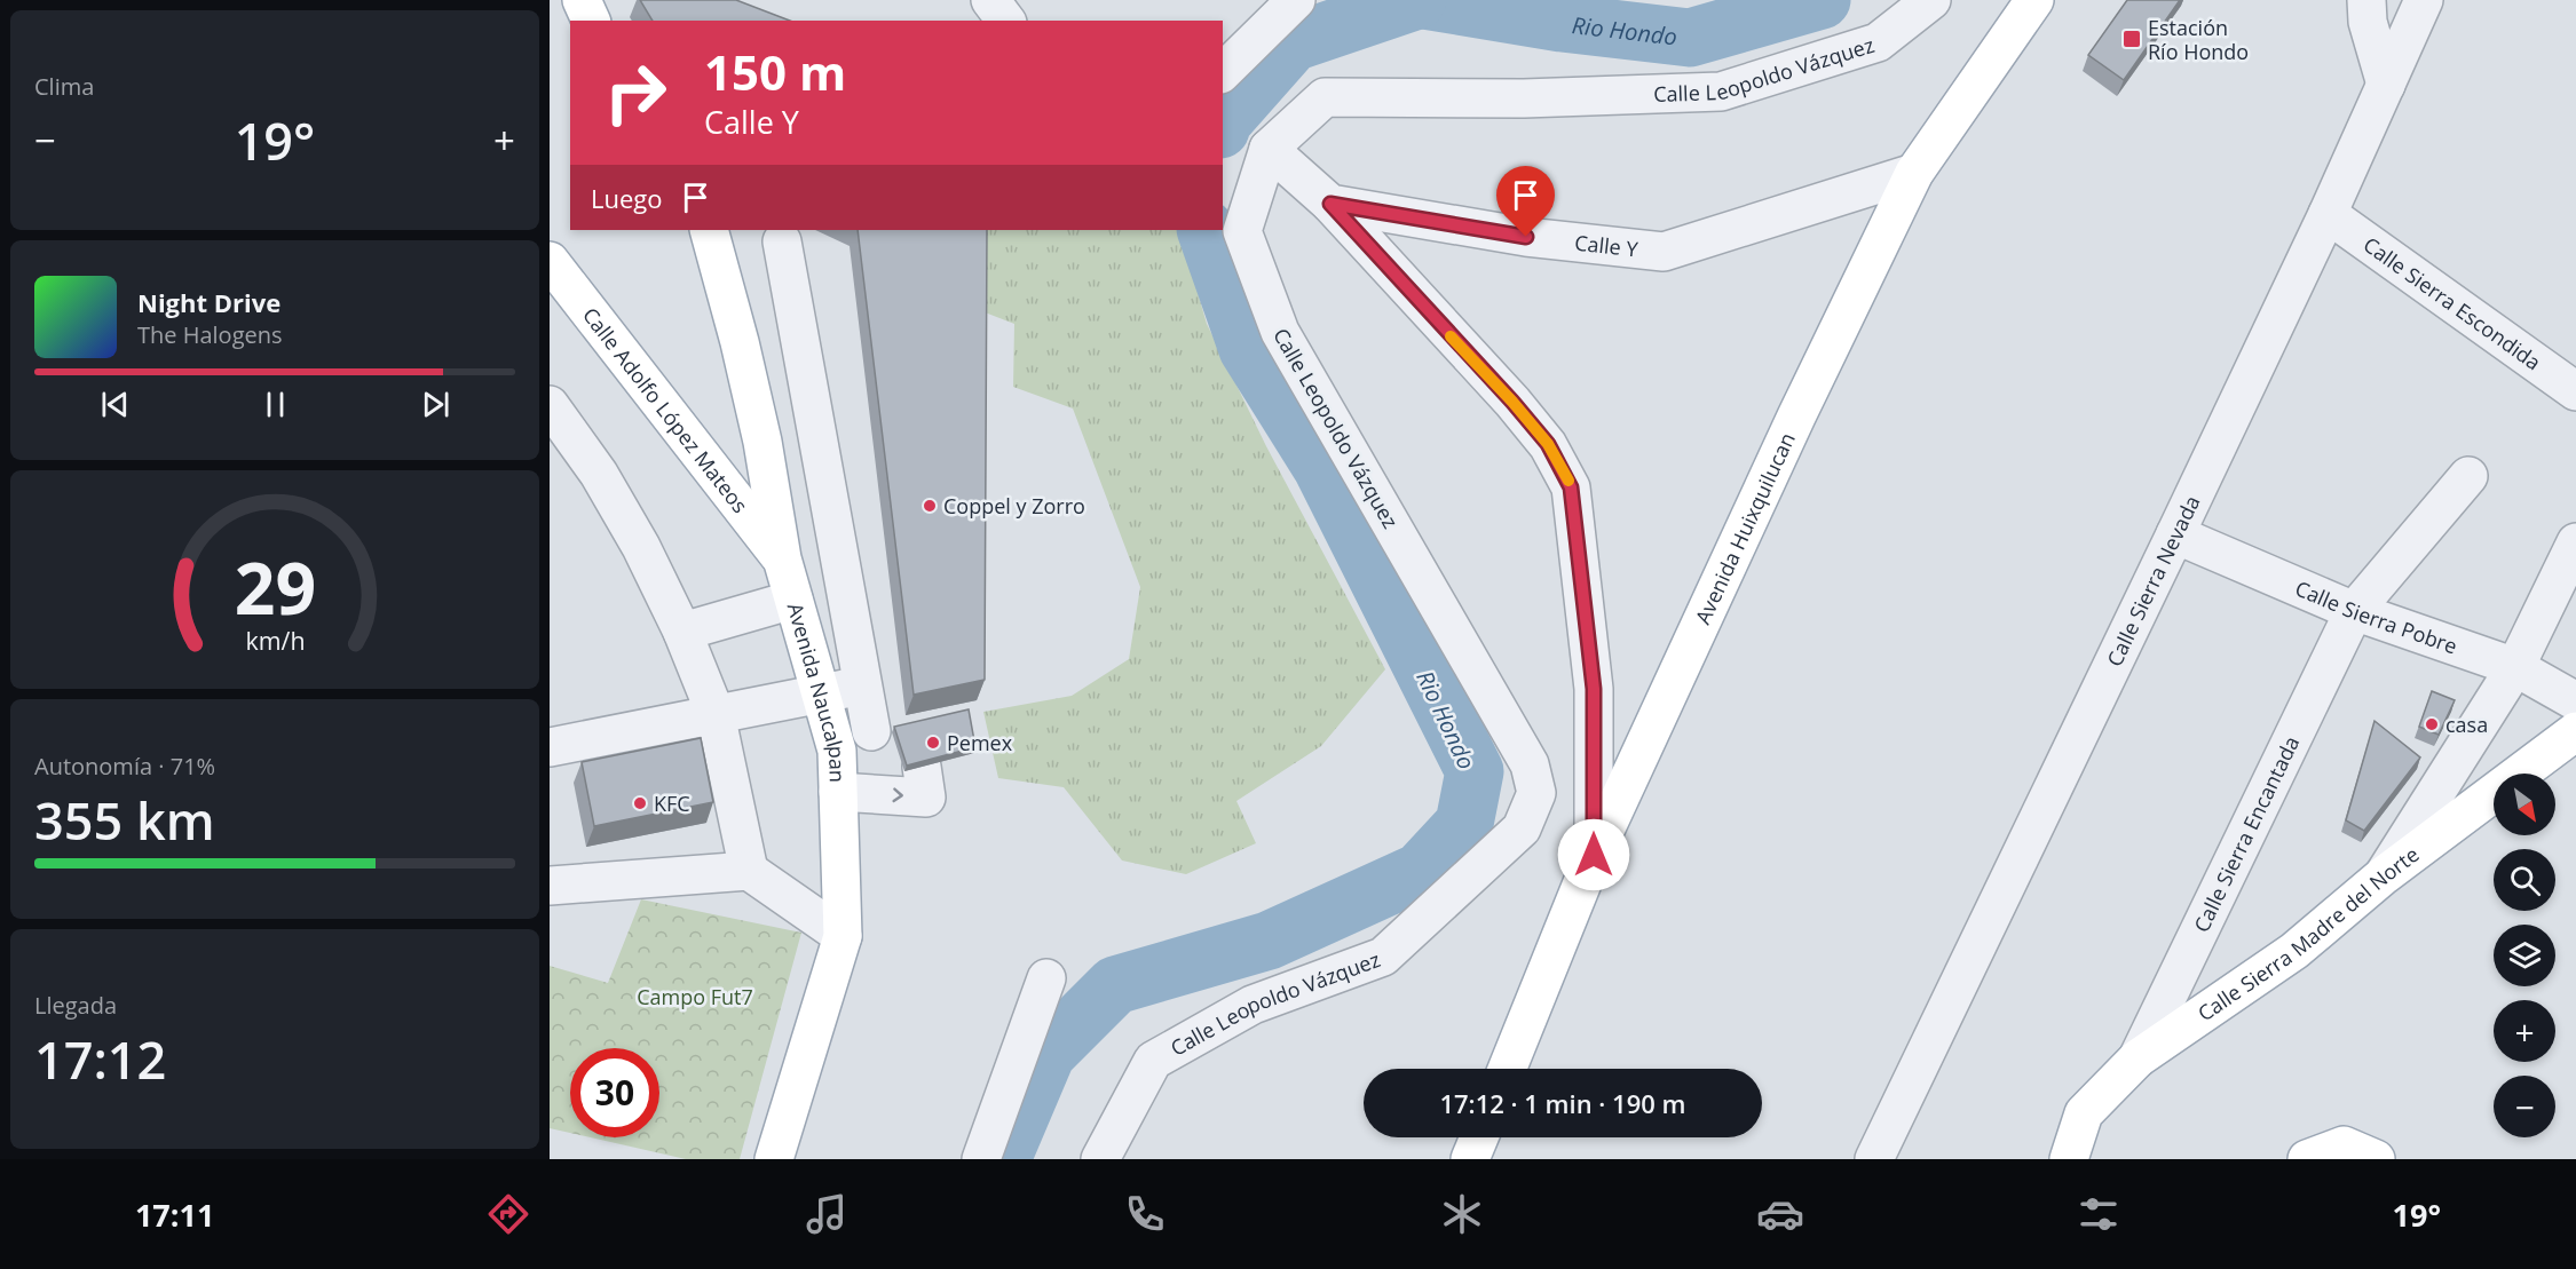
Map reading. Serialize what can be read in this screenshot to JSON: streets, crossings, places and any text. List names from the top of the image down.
{
  "streets": {
    "main road": [
      "Calle Adolfo López Mateos",
      "Avenida Huixquilucan",
      "Avenida Naucalpan",
      "Calle Sierra Madre del Norte"
    ],
    "street": [
      "Calle Leopoldo Vázquez",
      "Calle Y",
      "Calle Sierra Escondida",
      "Calle Sierra Nevada",
      "Calle Sierra Pobre",
      "Calle Sierra Encantada"
    ]
  },
  "crossings": [
    ["Calle Y", "Avenida Huixquilucan"],
    ["Calle Sierra Escondida", "Calle Sierra Nevada"],
    ["Calle Adolfo López Mateos", "Avenida Naucalpan"],
    ["Calle Sierra Nevada", "Calle Sierra Pobre"],
    ["Calle Sierra Pobre", "Calle Sierra Encantada"],
    ["Calle Sierra Encantada", "Calle Sierra Madre del Norte"]
  ],
  "water": ["Rio Hondo"],
  "parks": ["Campo Fut7"],
  "places": {
    "transit": ["Estación Río Hondo"],
    "other": [
      "Coppel y Zorro",
      "casa",
      "Pemex",
      "KFC"
    ]
  },
  "north": "bottom right",
  "page": {
    "tile": [
      "Clima",
      ["Autonomía · 71%", "355 km"],
      ["Llegada", "17:12"]
    ],
    "turn": ["150 m", "Calle Y"],
    "heat": ["−", "19°", "+"],
    "then": "Luego",
    "song": ["Night Drive", "The Halogens"],
    "map_buttons": ["+", "−"],
    "limit": "30",
    "trip": "17:12 · 1 min · 190 m",
    "tabs": ["17:11", "19°"],
    "gauge": ["29", "km/h"]
  }
}
